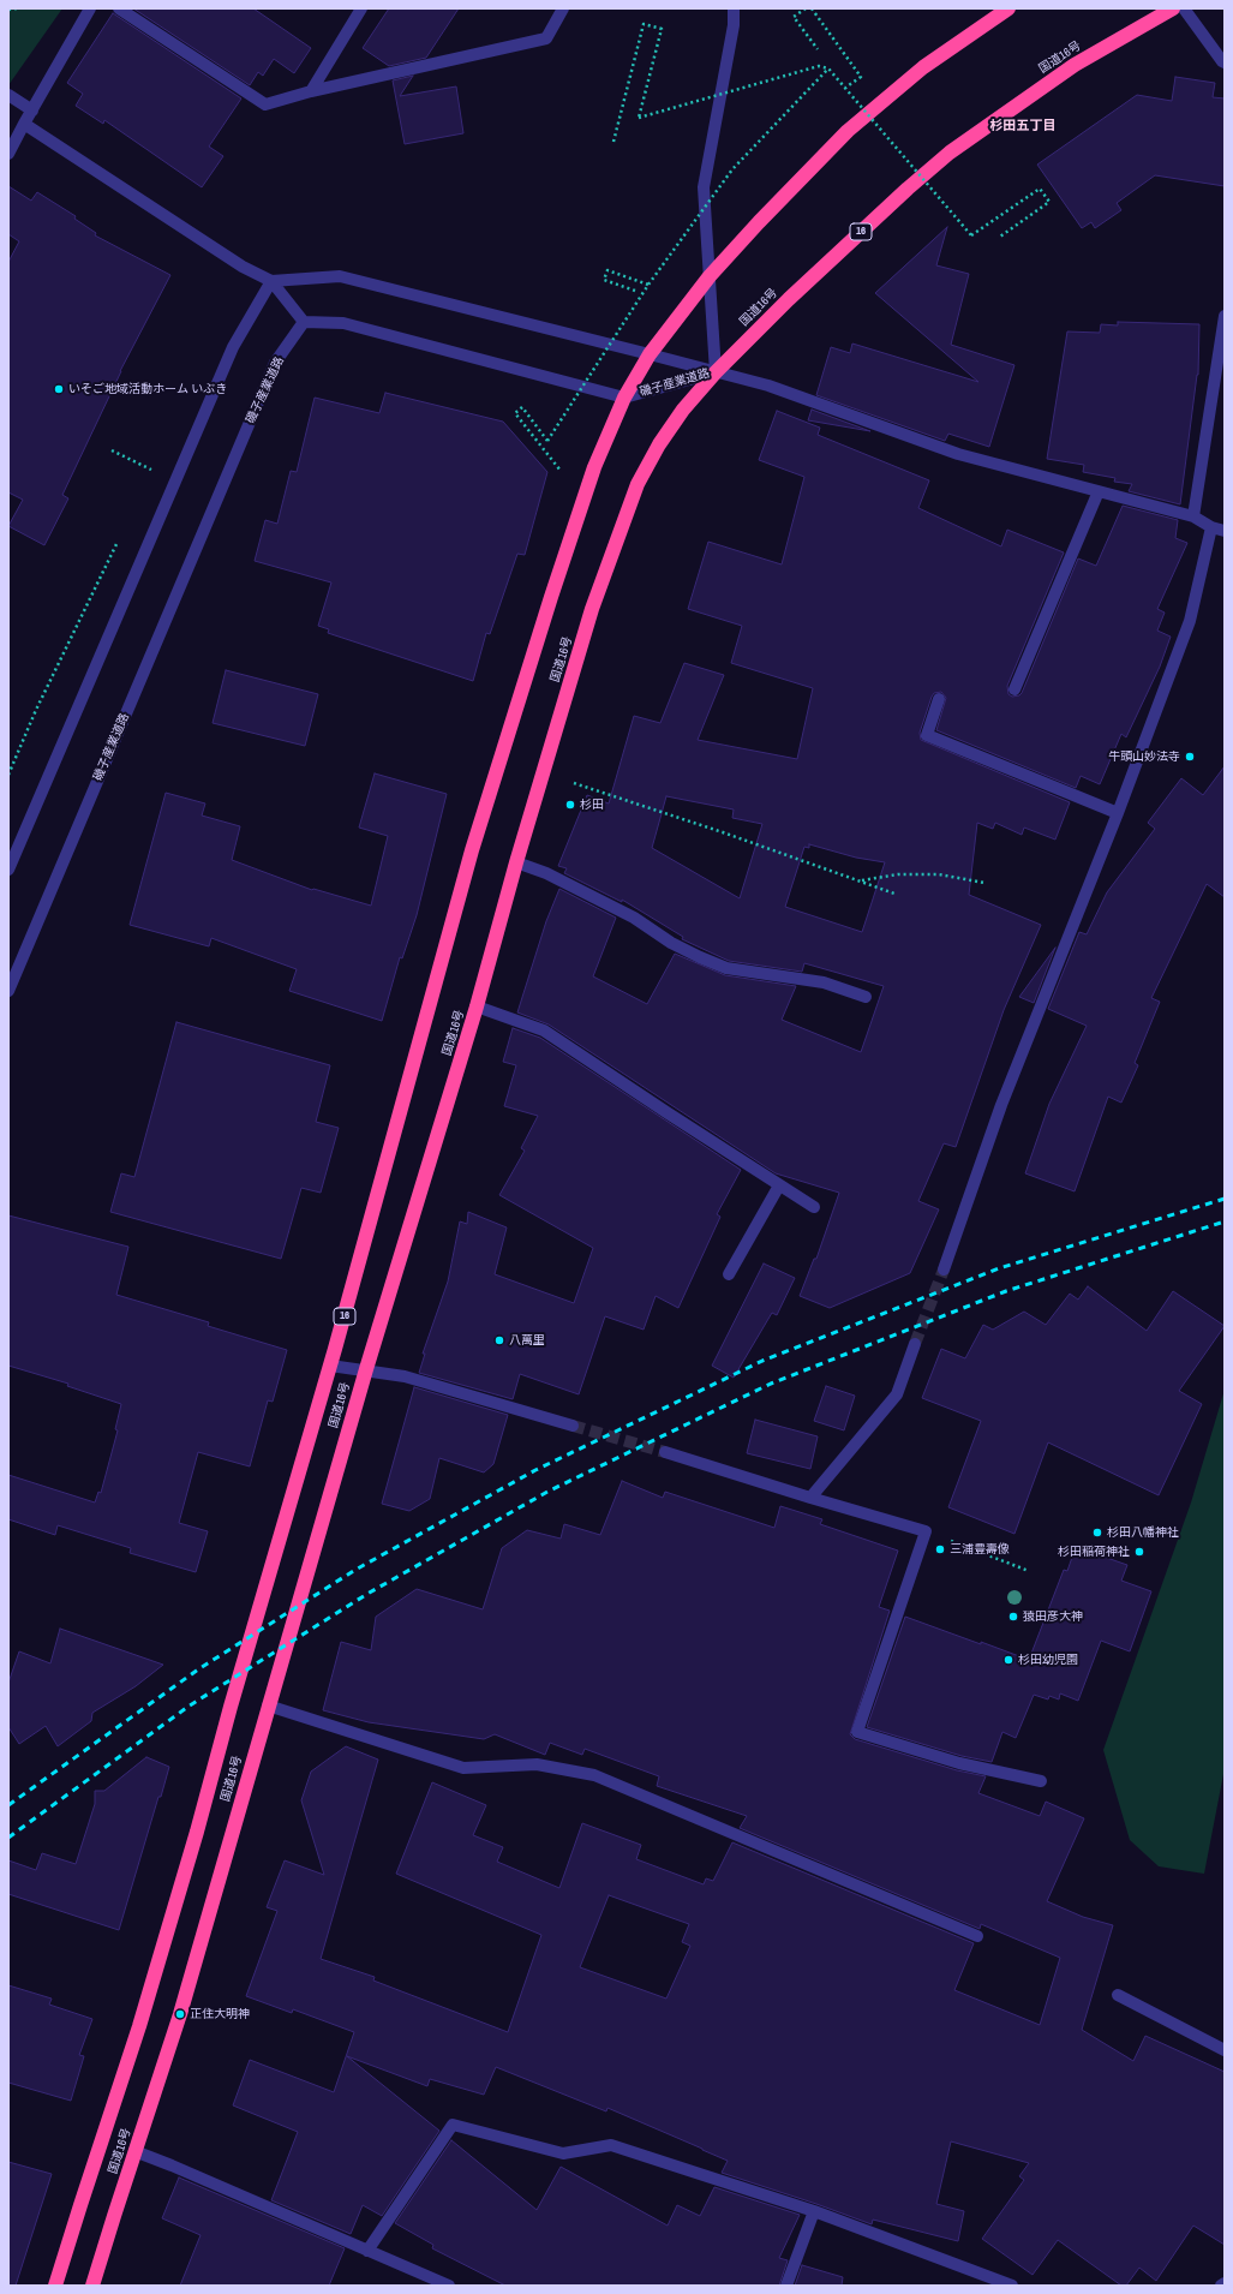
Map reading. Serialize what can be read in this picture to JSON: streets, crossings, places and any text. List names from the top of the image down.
{
  "streets": {
    "highway": ["国道16号", "16"],
    "street": ["磯子産業道路"]
  },
  "crossings": [
    ["国道16号", "磯子産業道路"]
  ],
  "districts": ["杉田五丁目"],
  "places": [
    "いそご地域活動ホーム いぶき",
    "牛頭山妙法寺",
    "杉田",
    "八萬里",
    "杉田八幡神社",
    "三浦豊壽像",
    "杉田稲荷神社",
    "猿田彦大神",
    "杉田幼児園",
    "正住大明神"
  ]
}
